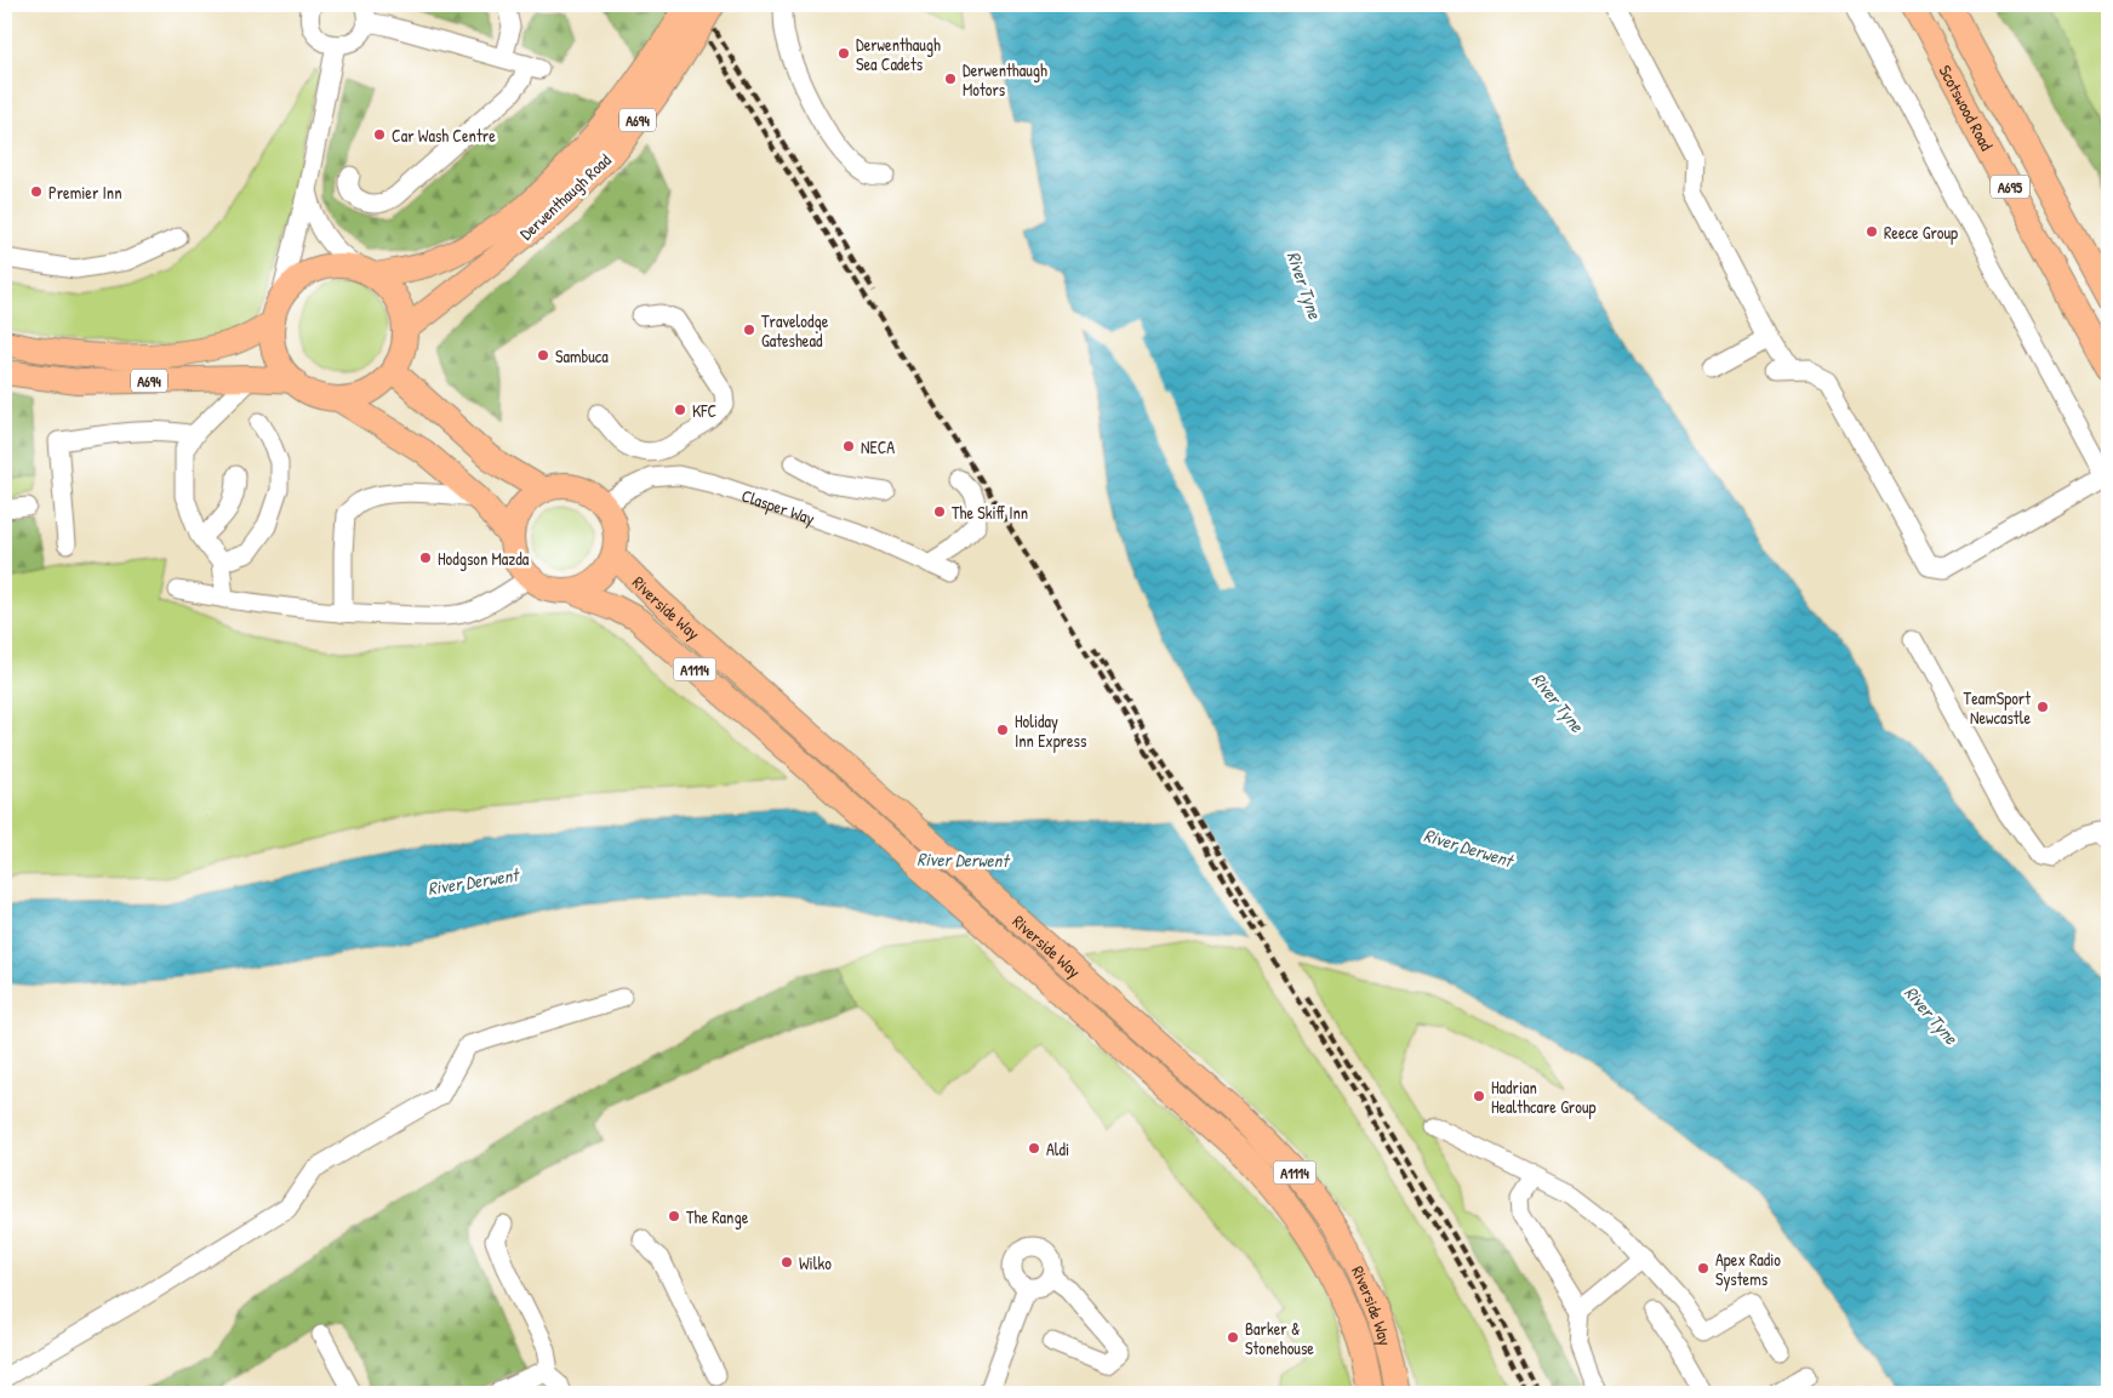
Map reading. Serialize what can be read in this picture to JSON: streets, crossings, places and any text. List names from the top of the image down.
{
  "streets": {
    "main road": [
      "Scotswood Road",
      "A694",
      "A695",
      "Derwenthaugh Road",
      "Riverside Way",
      "A1114"
    ],
    "street": ["Clasper Way"]
  },
  "crossings": [
    ["A694", "Derwenthaugh Road"],
    ["Clasper Way", "Riverside Way"],
    ["Clasper Way", "A1114"],
    ["Riverside Way", "A1114"]
  ],
  "water": ["River Tyne", "River Derwent"],
  "places": [
    "Derwenthaugh Sea Cadets",
    "Derwenthaugh Motors",
    "Car Wash Centre",
    "Premier Inn",
    "Reece Group",
    "Travelodge Gateshead",
    "Sambuca",
    "KFC",
    "NECA",
    "The Skiff Inn",
    "Hodgson Mazda",
    "TeamSport Newcastle",
    "Holiday Inn Express",
    "Hadrian Healthcare Group",
    "Aldi",
    "The Range",
    "Wilko",
    "Apex Radio Systems",
    "Barker & Stonehouse"
  ]
}
